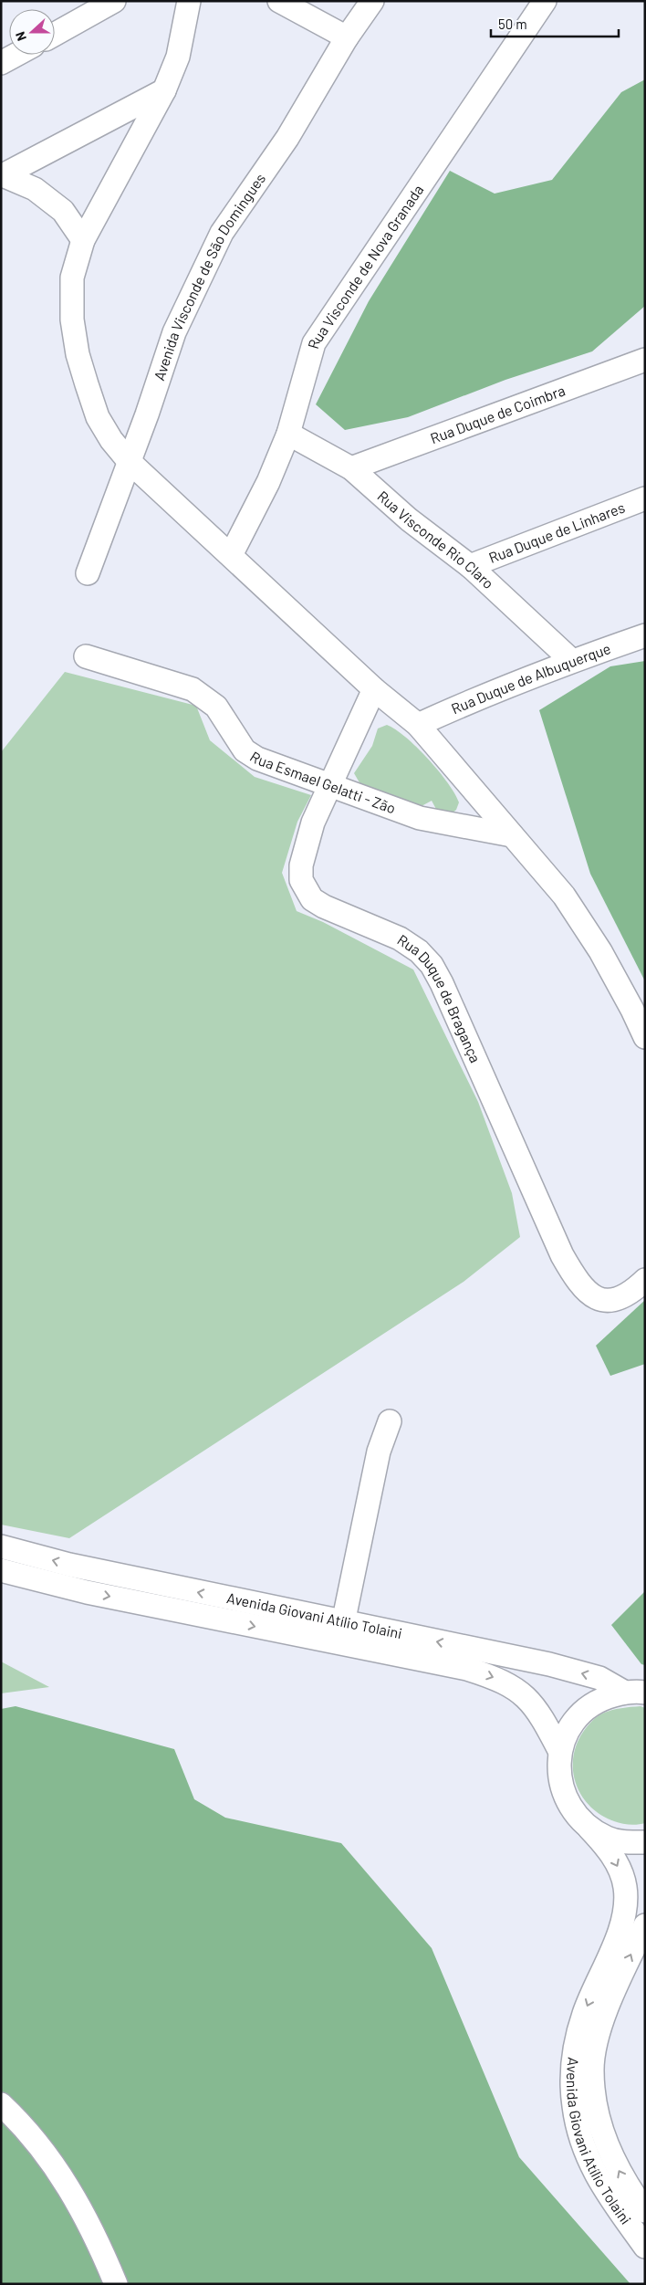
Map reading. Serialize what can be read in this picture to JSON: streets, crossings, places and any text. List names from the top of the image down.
{
  "streets": {
    "street": [
      "Rua Visconde de Nova Granada",
      "Avenida Visconde de São Domingues",
      "Rua Duque de Coimbra",
      "Rua Duque de Linhares",
      "Rua Visconde Rio Claro",
      "Rua Duque de Albuquerque",
      "Rua Esmael Gelatti - Zão",
      "Rua Duque de Bragança",
      "Avenida Giovani Atílio Tolaini"
    ]
  },
  "crossings": [
    ["Rua Visconde de Nova Granada", "Rua Visconde Rio Claro"],
    ["Rua Duque de Coimbra", "Rua Visconde Rio Claro"],
    ["Rua Duque de Linhares", "Rua Visconde Rio Claro"],
    ["Rua Visconde Rio Claro", "Rua Duque de Albuquerque"],
    ["Rua Esmael Gelatti - Zão", "Rua Duque de Bragança"]
  ],
  "scale_bar": "50 m",
  "north": "left"
}
